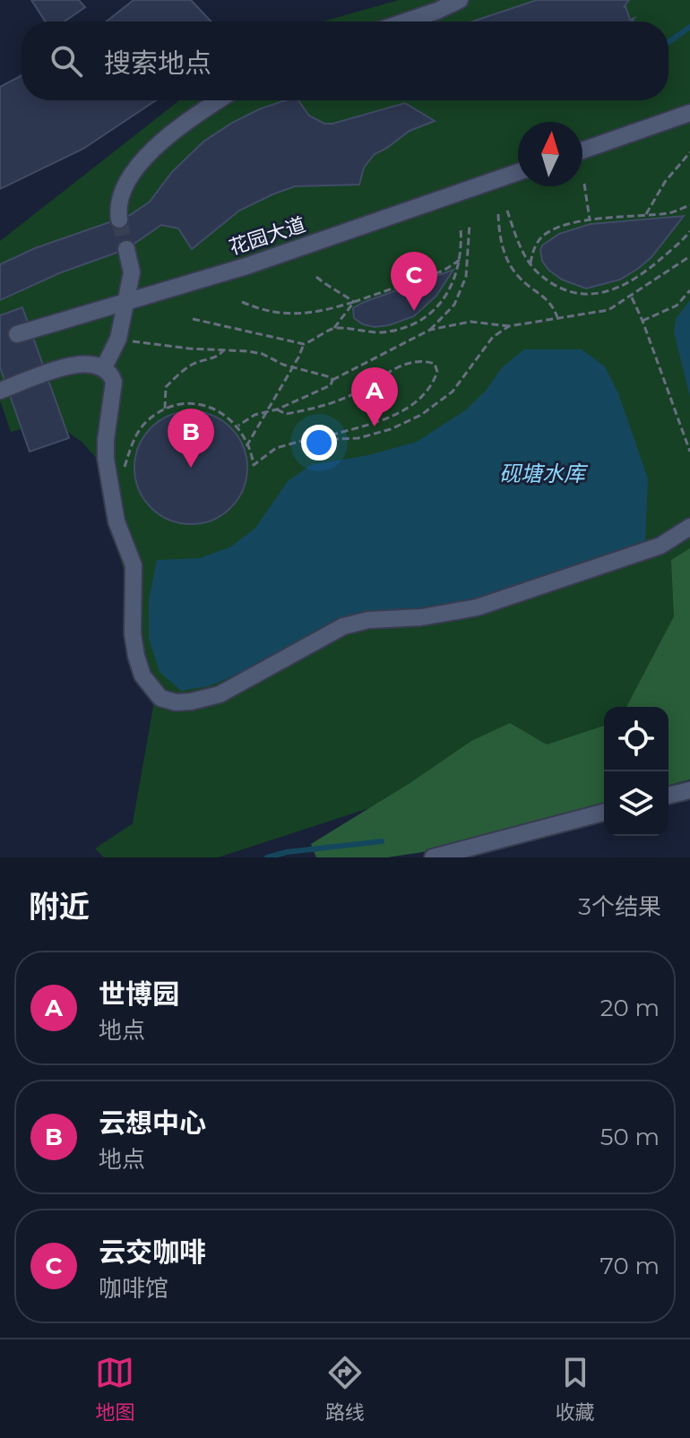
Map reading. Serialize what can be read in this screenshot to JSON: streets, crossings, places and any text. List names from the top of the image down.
{
  "streets": {
    "street": ["花园大道"]
  },
  "water": ["砚塘水库"],
  "north": "top",
  "page": {
    "search": "搜索地点",
    "pins": ["C", "A", "B"],
    "heading": ["附近", "3个结果"],
    "list": [
      {
        "mark": "A",
        "name": "世博园",
        "note": "地点",
        "value": "20 m"
      },
      {
        "mark": "B",
        "name": "云想中心",
        "note": "地点",
        "value": "50 m"
      },
      {
        "mark": "C",
        "name": "云交咖啡",
        "note": "咖啡馆",
        "value": "70 m"
      }
    ],
    "nav": ["地图", "路线", "收藏"]
  }
}
